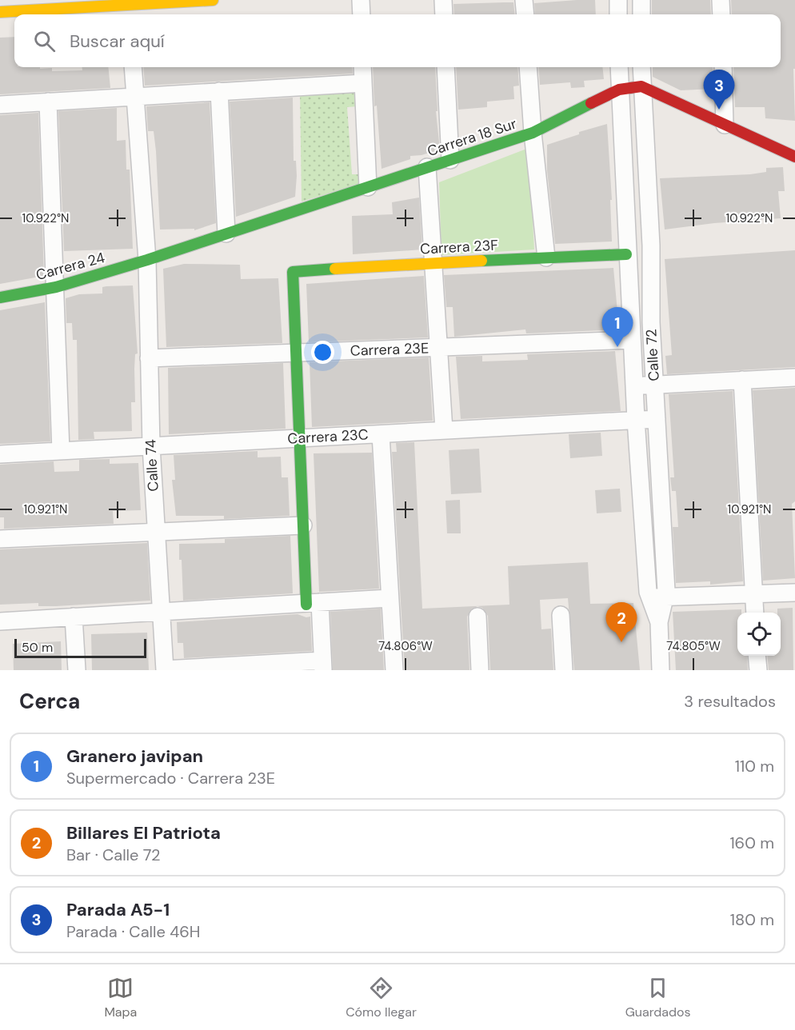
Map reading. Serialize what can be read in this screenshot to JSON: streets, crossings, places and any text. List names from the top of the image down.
{
  "streets": {
    "street": [
      "Carrera 18 Sur",
      "Carrera 23F",
      "Carrera 24",
      "Carrera 23E",
      "Calle 72",
      "Carrera 23C",
      "Calle 74"
    ]
  },
  "crossings": [
    ["Carrera 18 Sur", "Carrera 24"],
    ["Carrera 18 Sur", "Calle 72"],
    ["Carrera 18 Sur", "Calle 74"],
    ["Carrera 23F", "Carrera 23E"],
    ["Carrera 23F", "Calle 72"],
    ["Carrera 24", "Calle 74"],
    ["Carrera 23E", "Calle 72"],
    ["Carrera 23E", "Calle 74"],
    ["Calle 72", "Carrera 23C"],
    ["Carrera 23C", "Calle 74"]
  ],
  "scale_bar": "50 m",
  "page": {
    "search": "Buscar aquí",
    "pins": ["3", "1", "2"],
    "scale": "50 m",
    "heading": ["Cerca", "3 resultados"],
    "list": [
      {
        "mark": "1",
        "name": "Granero javipan",
        "note": "Supermercado · Carrera 23E",
        "value": "110 m"
      },
      {
        "mark": "2",
        "name": "Billares El Patriota",
        "note": "Bar · Calle 72",
        "value": "160 m"
      },
      {
        "mark": "3",
        "name": "Parada A5-1",
        "note": "Parada · Calle 46H",
        "value": "180 m"
      }
    ],
    "nav": ["Mapa", "Cómo llegar", "Guardados"]
  },
  "coordinates": [
    "10.922°N",
    "10.921°N",
    "74.806°W",
    "74.805°W"
  ]
}
